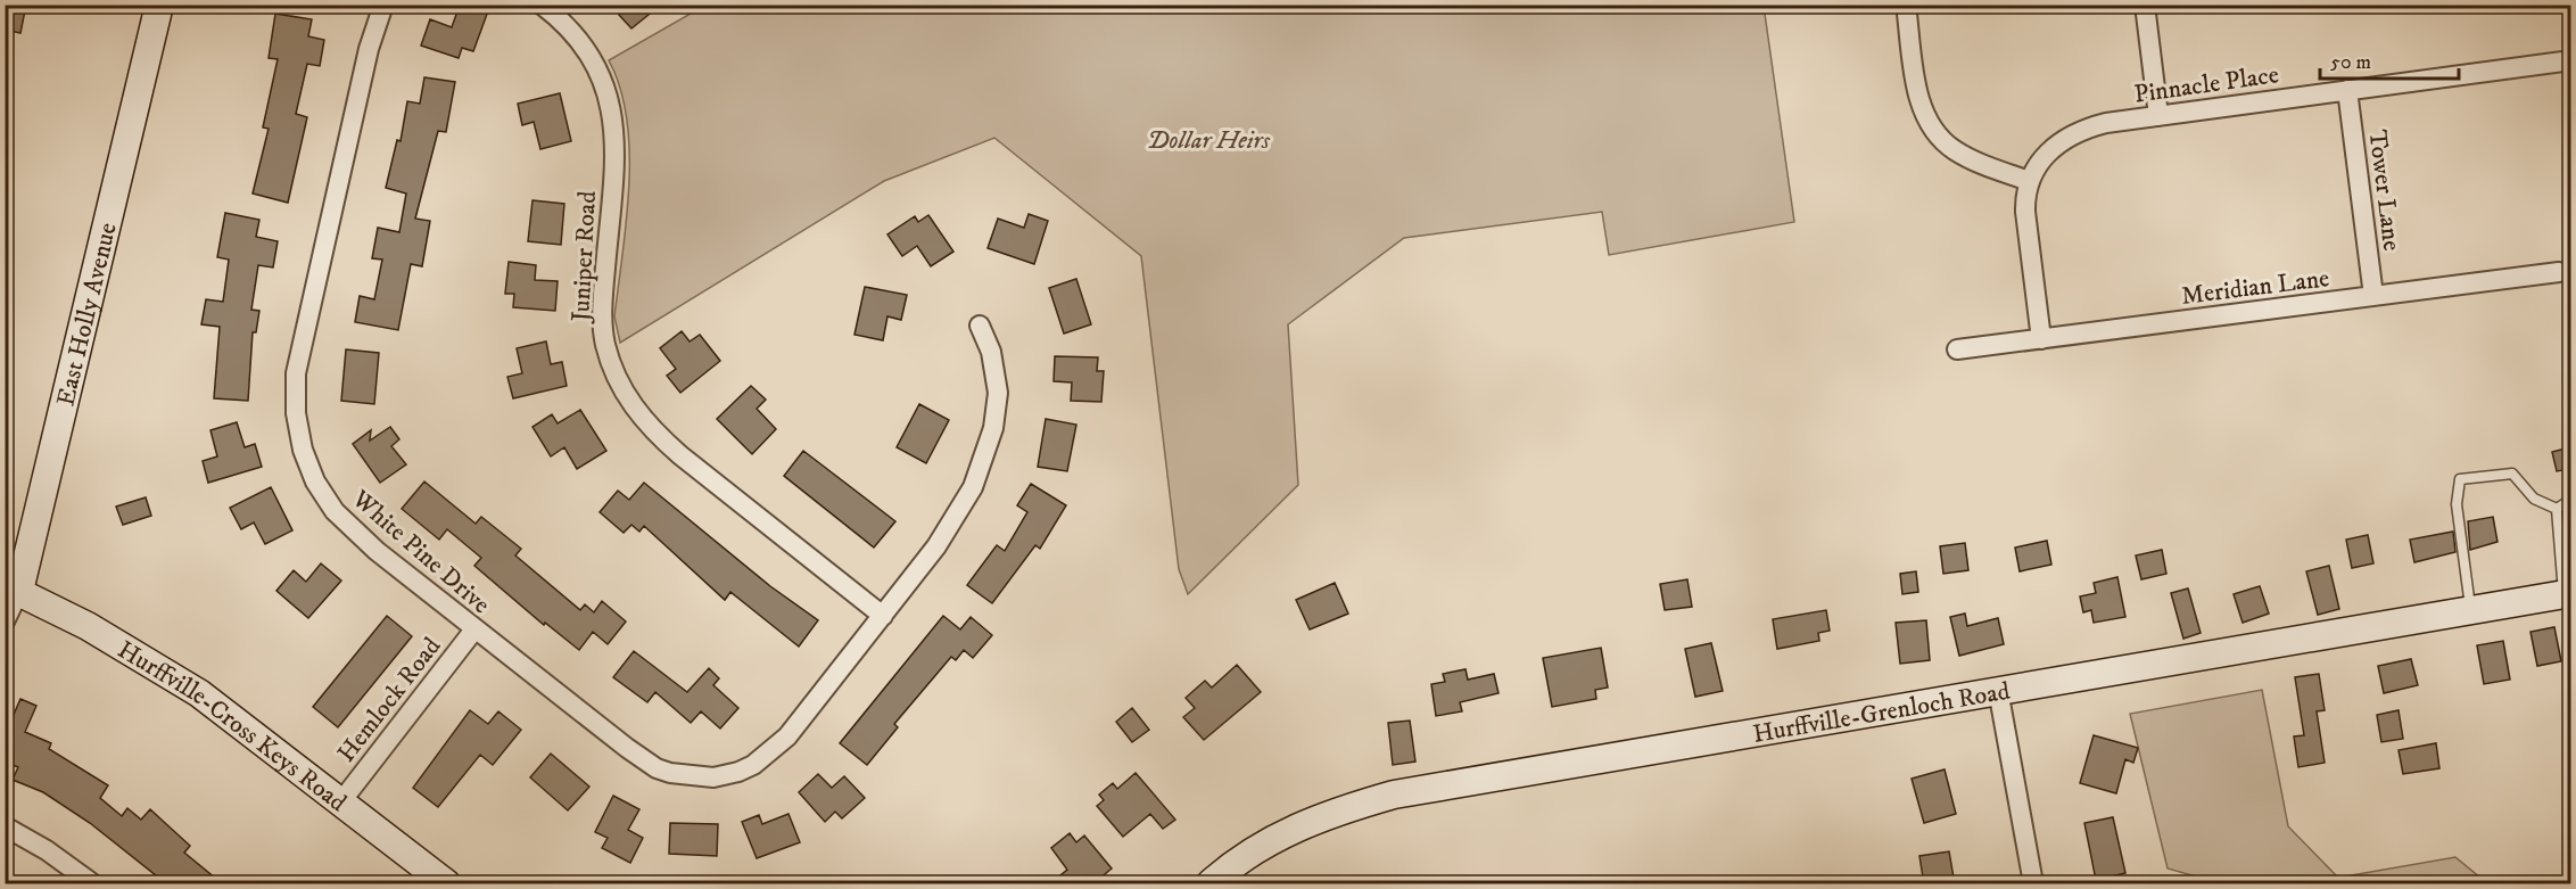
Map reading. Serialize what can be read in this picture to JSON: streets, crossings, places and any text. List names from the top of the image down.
{
  "streets": {
    "main road": ["East Holly Avenue", "Hurffville-Grenloch Road", "Hurffville-Cross Keys Road"],
    "street": [
      "Pinnacle Place",
      "Tower Lane",
      "Juniper Road",
      "Meridian Lane",
      "White Pine Drive",
      "Hemlock Road"
    ]
  },
  "crossings": [
    ["Pinnacle Place", "Tower Lane"],
    ["Pinnacle Place", "Meridian Lane"],
    ["Tower Lane", "Meridian Lane"],
    ["Juniper Road", "White Pine Drive"],
    ["East Holly Avenue", "Hurffville-Cross Keys Road"],
    ["White Pine Drive", "Hemlock Road"],
    ["Hemlock Road", "Hurffville-Cross Keys Road"]
  ],
  "parks": ["Dollar Heirs"],
  "scale_bar": "50 m"
}
